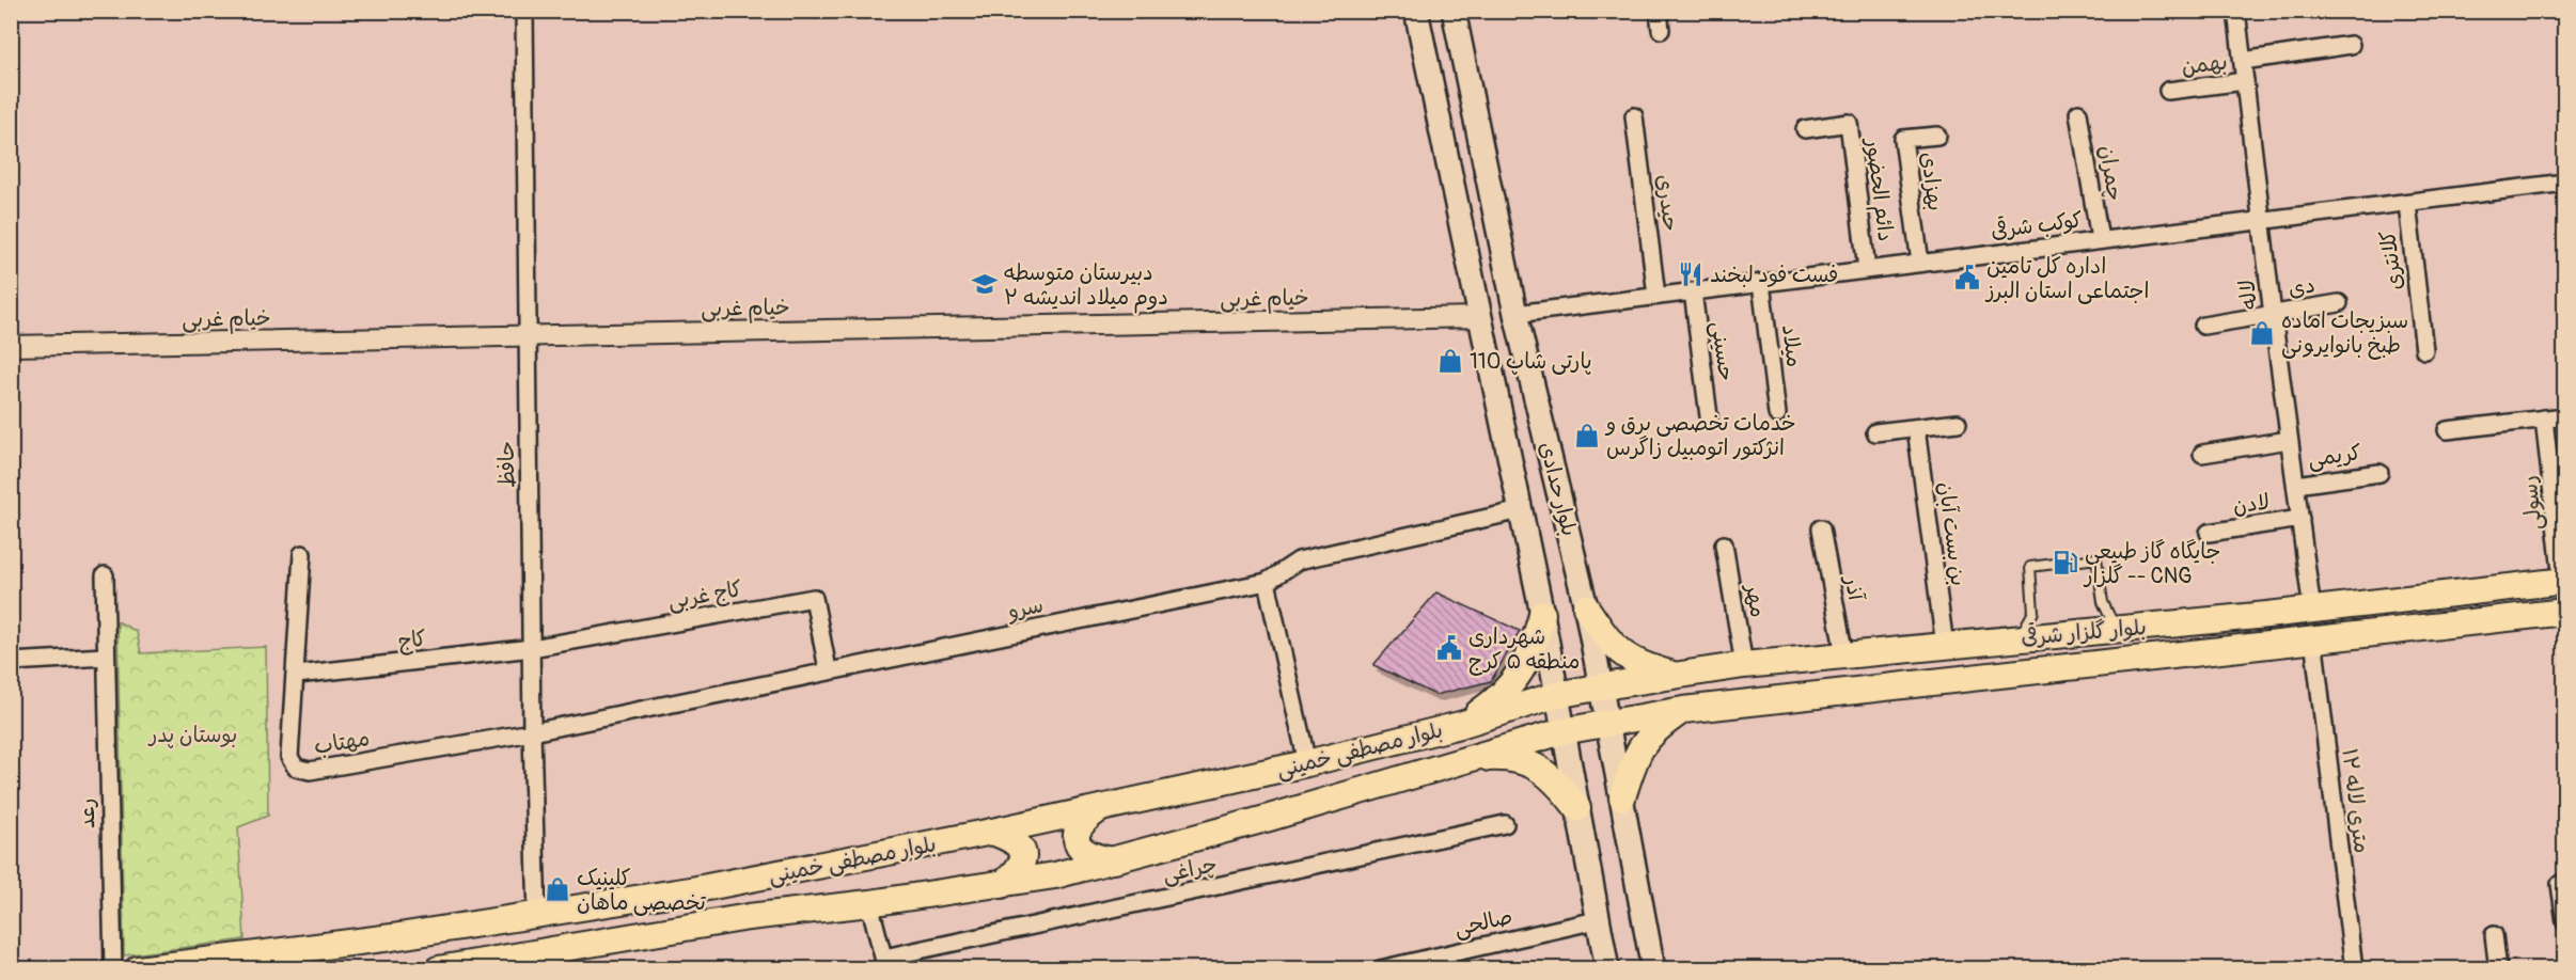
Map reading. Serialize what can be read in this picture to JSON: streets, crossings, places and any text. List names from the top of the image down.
{
  "streets": {
    "main road": ["بلوار حدادی", "بلوار گلزار شرقی", "بلوار مصطفی خمینی"],
    "street": [
      "بهمن",
      "چمران",
      "بهزادی",
      "دائم الحضور",
      "حیدری",
      "کوکب شرقی",
      "کلانتری",
      "دی",
      "لاله",
      "خیام غربی",
      "میلاد",
      "حسینی",
      "کریمی",
      "حافظ",
      "رسولی",
      "لادن",
      "بن بست آبان",
      "آذر",
      "کاج غربی",
      "مهر",
      "سرو",
      "کاج",
      "مهتاب",
      "۱۲ متری لاله",
      "رعد",
      "چراغی",
      "صالحی"
    ]
  },
  "crossings": [
    ["بهمن", "لاله"],
    ["چمران", "کوکب شرقی"],
    ["بهزادی", "کوکب شرقی"],
    ["دائم الحضور", "کوکب شرقی"],
    ["حیدری", "کوکب شرقی"],
    ["کوکب شرقی", "کلانتری"],
    ["کوکب شرقی", "لاله"],
    ["کوکب شرقی", "میلاد"],
    ["کوکب شرقی", "حسینی"],
    ["کوکب شرقی", "بلوار حدادی"],
    ["دی", "لاله"],
    ["لاله", "کریمی"],
    ["لاله", "لادن"],
    ["لاله", "بلوار گلزار شرقی"],
    ["خیام غربی", "حافظ"],
    ["خیام غربی", "بلوار حدادی"],
    ["حافظ", "کاج غربی"],
    ["حافظ", "سرو"],
    ["حافظ", "کاج"],
    ["حافظ", "مهتاب"],
    ["حافظ", "بلوار مصطفی خمینی"],
    ["بلوار حدادی", "سرو"],
    ["بلوار حدادی", "بلوار گلزار شرقی"],
    ["بلوار حدادی", "بلوار مصطفی خمینی"],
    ["بلوار حدادی", "صالحی"],
    ["رسولی", "بلوار گلزار شرقی"],
    ["بن بست آبان", "بلوار گلزار شرقی"],
    ["آذر", "بلوار گلزار شرقی"],
    ["کاج غربی", "سرو"],
    ["کاج غربی", "کاج"],
    ["مهر", "بلوار گلزار شرقی"],
    ["سرو", "مهتاب"],
    ["بلوار گلزار شرقی", "بلوار مصطفی خمینی"],
    ["بلوار گلزار شرقی", "۱۲ متری لاله"],
    ["کاج", "مهتاب"]
  ],
  "parks": ["بوستان پدر"],
  "places": {
    "restaurant": ["فست فود لبخند"],
    "public building": ["اداره کل تامین اجتماعی استان البرز", "شهرداری منطقه ۵ کرج"],
    "school or university": ["دبیرستان متوسطه دوم میلاد اندیشه ۲"],
    "shop": [
      "سبزیجات اماده طبخ بانوایرونی",
      "پارتی شاپ 110",
      "خدمات تخصصی برق و انژکتور اتومبیل زاگرس",
      "کلینیک تخصصی ماهان"
    ],
    "fuel station": ["جایگاه گاز طبیعی گلزار -- CNG"]
  }
}
